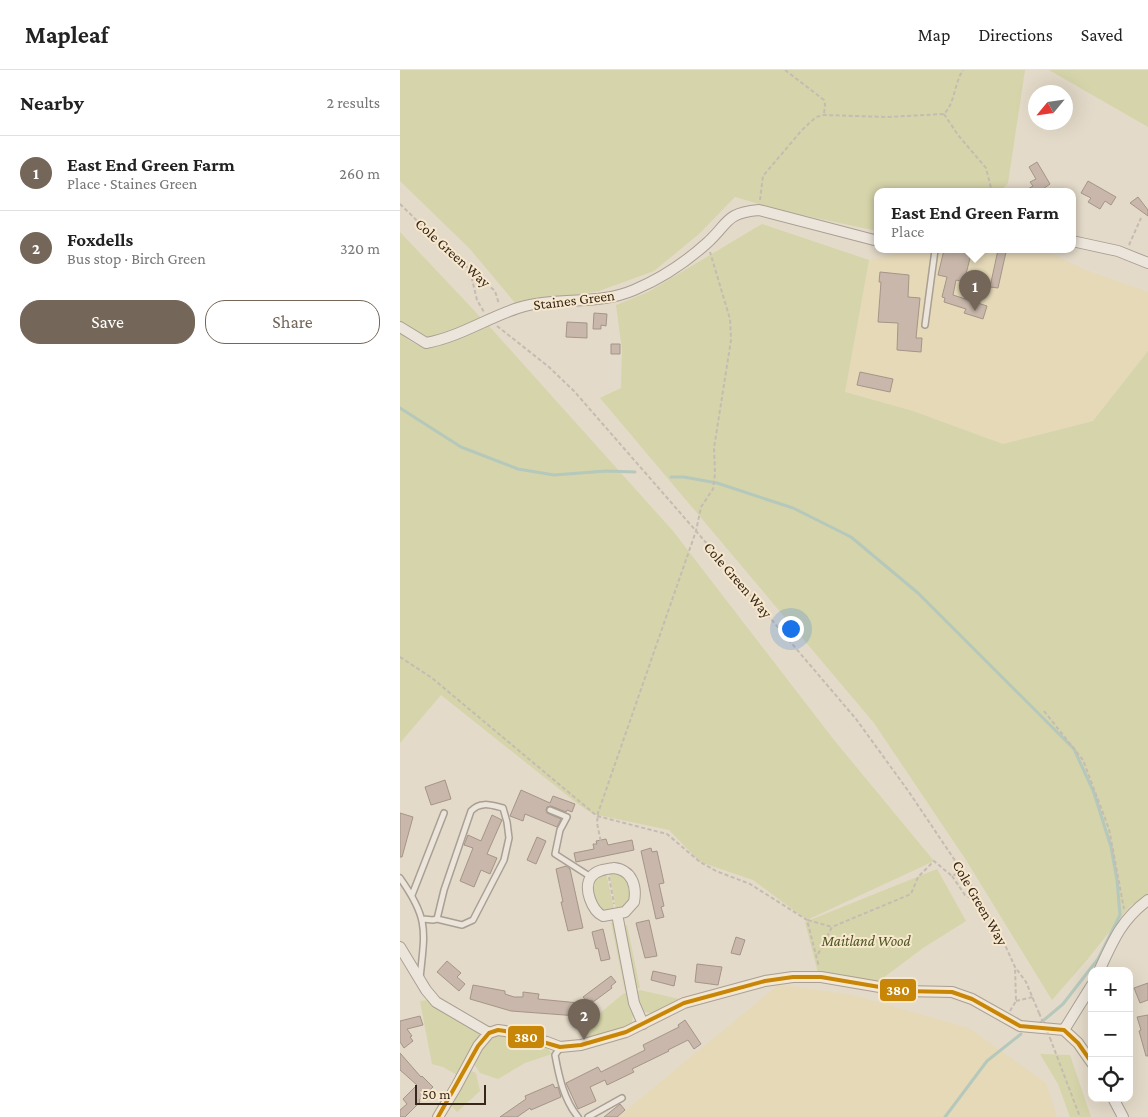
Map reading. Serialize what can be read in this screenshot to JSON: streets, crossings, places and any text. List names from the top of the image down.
{
  "streets": {
    "street": ["Staines Green"],
    "path": ["Cole Green Way"]
  },
  "crossings": [
    ["Cole Green Way", "Staines Green"]
  ],
  "parks": ["Maitland Wood"],
  "lines": ["transit line 380"],
  "scale_bar": "50 m",
  "north": "bottom left",
  "page": {
    "header": "Mapleaf",
    "nav": ["Map", "Directions", "Saved"],
    "heading": ["Nearby", "2 results"],
    "list": [
      {
        "mark": "1",
        "name": "East End Green Farm",
        "note": "Place · Staines Green",
        "value": "260 m"
      },
      {
        "mark": "2",
        "name": "Foxdells",
        "note": "Bus stop · Birch Green",
        "value": "320 m"
      }
    ],
    "popup": ["East End Green Farm", "Place"],
    "pins": ["1", "2"],
    "buttons": ["Save", "Share"],
    "map_buttons": ["+", "−"],
    "scale": "50 m"
  }
}
